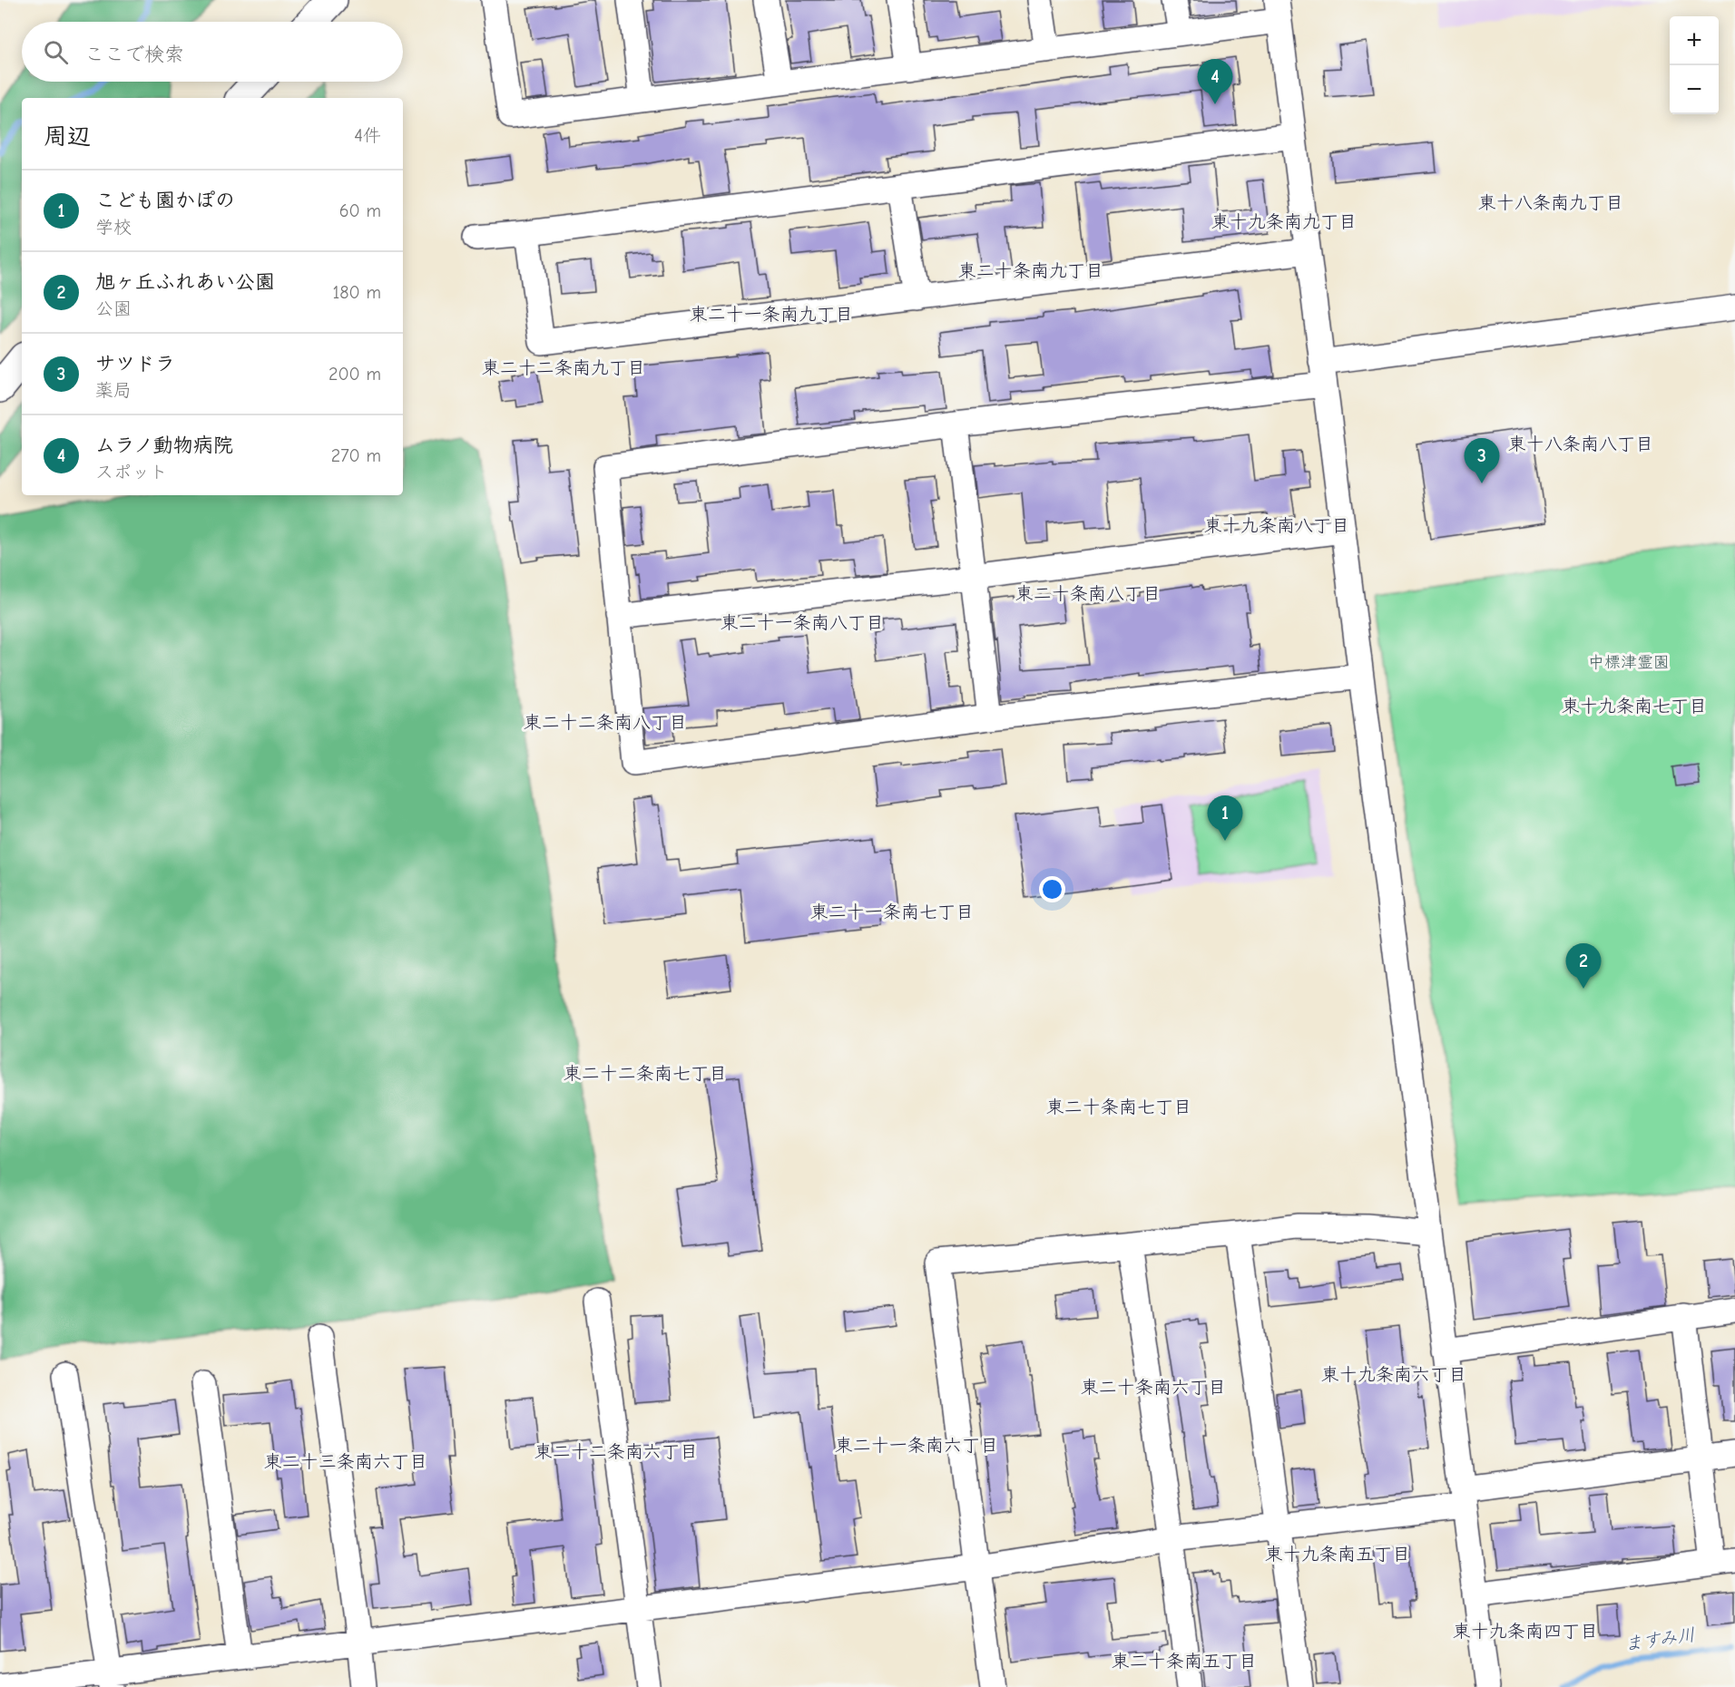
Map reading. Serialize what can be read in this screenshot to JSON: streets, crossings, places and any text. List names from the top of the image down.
{
  "districts": [
    "東十八条南九丁目",
    "東十九条南九丁目",
    "東二十条南九丁目",
    "東二十一条南九丁目",
    "東二十二条南九丁目",
    "東十八条南八丁目",
    "東十九条南八丁目",
    "東二十条南八丁目",
    "東二十一条南八丁目",
    "東十九条南七丁目",
    "東二十二条南八丁目",
    "東二十一条南七丁目",
    "東二十二条南七丁目",
    "東二十条南七丁目",
    "東十九条南六丁目",
    "東二十条南六丁目",
    "東二十一条南六丁目",
    "東二十二条南六丁目",
    "東二十三条南六丁目",
    "東十九条南五丁目",
    "東十九条南四丁目",
    "東二十条南五丁目"
  ],
  "water": ["ますみ川"],
  "parks": ["中標津霊園"],
  "page": {
    "map_buttons": ["+", "−"],
    "search": "ここで検索",
    "pins": [
      "4",
      "3",
      "1",
      "2"
    ],
    "heading": ["周辺", "4件"],
    "list": [
      {
        "mark": "1",
        "name": "こども園かぽの",
        "note": "学校",
        "value": "60 m"
      },
      {
        "mark": "2",
        "name": "旭ヶ丘ふれあい公園",
        "note": "公園",
        "value": "180 m"
      },
      {
        "mark": "3",
        "name": "サツドラ",
        "note": "薬局",
        "value": "200 m"
      },
      {
        "mark": "4",
        "name": "ムラノ動物病院",
        "note": "スポット",
        "value": "270 m"
      }
    ]
  }
}
